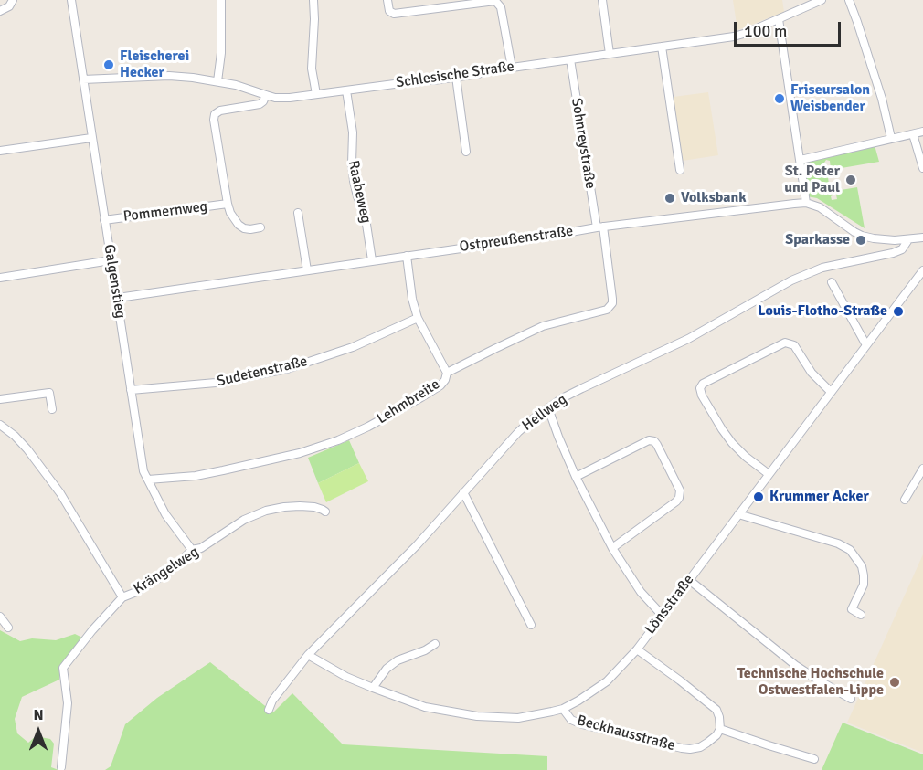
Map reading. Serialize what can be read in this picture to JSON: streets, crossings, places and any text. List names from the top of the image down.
{
  "streets": {
    "street": [
      "Schlesische Straße",
      "Sohnreystraße",
      "Raabeweg",
      "Pommernweg",
      "Ostpreußenstraße",
      "Galgenstieg",
      "Sudetenstraße",
      "Lehmbreite",
      "Hellweg",
      "Krängelweg",
      "Lönsstraße",
      "Beckhausstraße"
    ]
  },
  "crossings": [
    ["Schlesische Straße", "Sohnreystraße"],
    ["Schlesische Straße", "Raabeweg"],
    ["Schlesische Straße", "Pommernweg"],
    ["Schlesische Straße", "Galgenstieg"],
    ["Sohnreystraße", "Ostpreußenstraße"],
    ["Sohnreystraße", "Lehmbreite"],
    ["Raabeweg", "Ostpreußenstraße"],
    ["Pommernweg", "Galgenstieg"],
    ["Ostpreußenstraße", "Galgenstieg"],
    ["Ostpreußenstraße", "Lehmbreite"],
    ["Galgenstieg", "Sudetenstraße"],
    ["Galgenstieg", "Lehmbreite"],
    ["Galgenstieg", "Krängelweg"],
    ["Hellweg", "Lönsstraße"],
    ["Lönsstraße", "Beckhausstraße"]
  ],
  "places": [
    "Fleischerei Hecker",
    "Friseursalon Weisbender",
    "St. Peter und Paul",
    "Volksbank",
    "Sparkasse",
    "Louis-Flotho-Straße",
    "Krummer Acker",
    "Technische Hochschule Ostwestfalen-Lippe"
  ],
  "scale_bar": "100 m",
  "north": "top"
}
